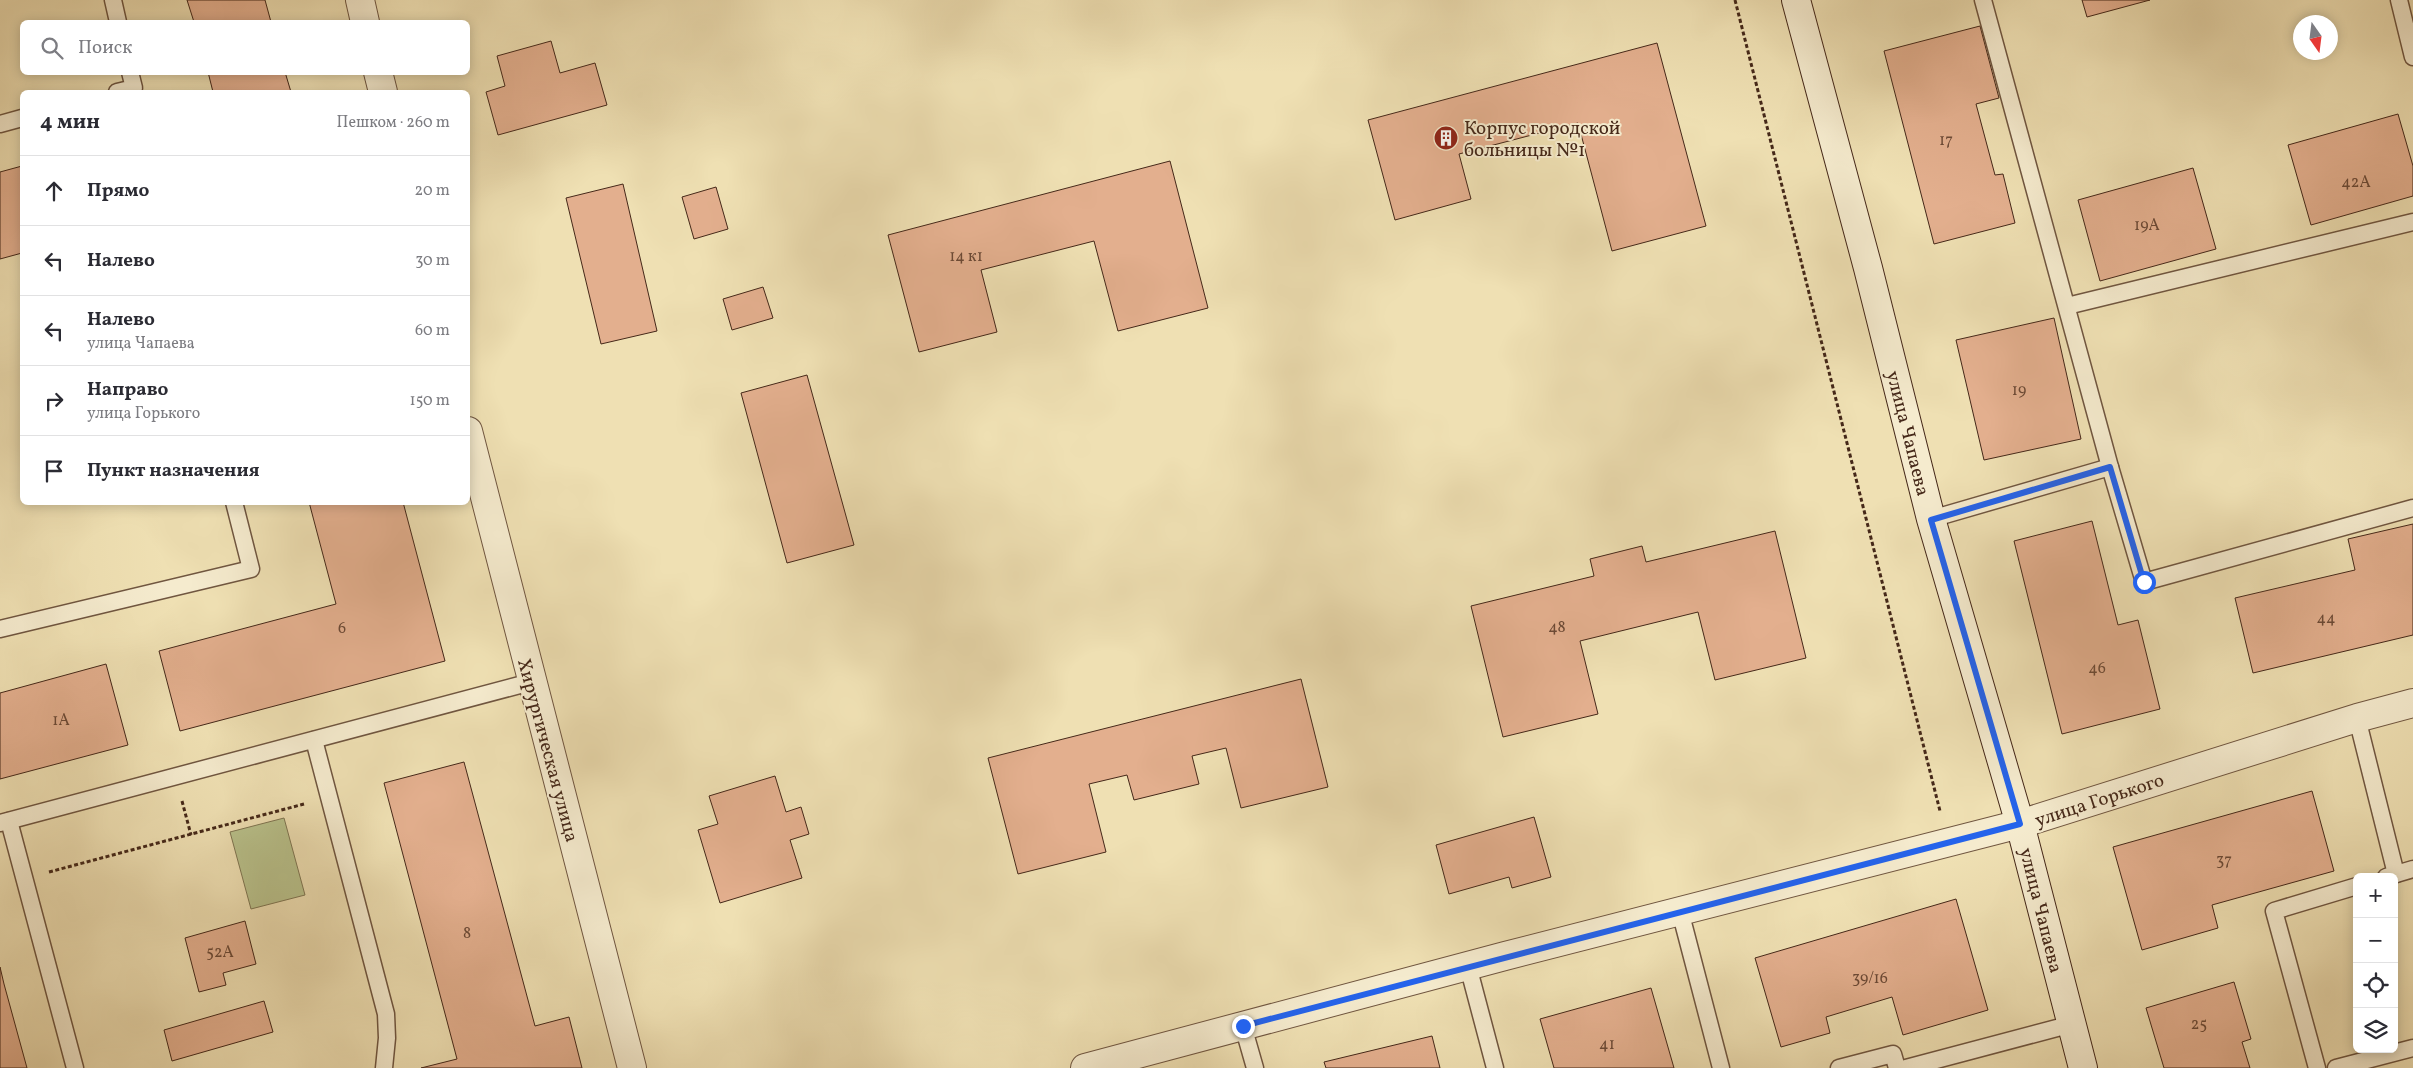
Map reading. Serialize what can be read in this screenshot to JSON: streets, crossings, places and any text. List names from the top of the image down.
{
  "streets": {
    "street": ["улица Чапаева", "Хирургическая улица", "улица Горького"]
  },
  "crossings": [
    ["улица Чапаева", "улица Горького"]
  ],
  "places": {
    "building": ["Корпус городской больницы №1"]
  },
  "house_numbers": [
    "17",
    "42А",
    "19А",
    "14 к1",
    "19",
    "44",
    "48",
    "6",
    "46",
    "1А",
    "37",
    "8",
    "52А",
    "39/16",
    "25",
    "41"
  ],
  "north": "bottom",
  "page": {
    "search": "Поиск",
    "heading": ["4 мин", "Пешком · 260 m"],
    "list": [
      ["Прямо", "20 m"],
      ["Налево", "30 m"],
      ["Налево", "улица Чапаева", "60 m"],
      ["Направо", "улица Горького", "150 m"],
      "Пункт назначения"
    ],
    "map_buttons": ["+", "−"]
  }
}
